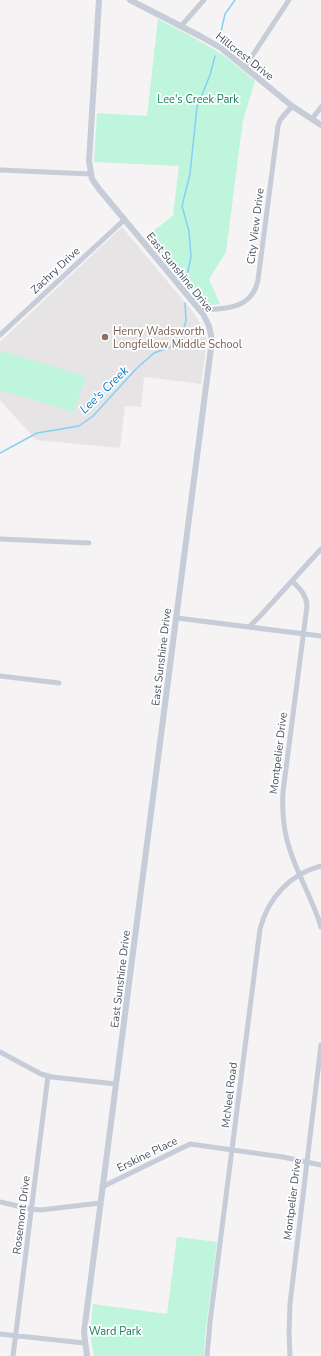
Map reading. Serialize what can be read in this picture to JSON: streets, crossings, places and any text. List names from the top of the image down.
{
  "streets": {
    "street": [
      "Hillcrest Drive",
      "City View Drive",
      "Zachry Drive",
      "East Sunshine Drive",
      "Montpelier Drive",
      "McNeel Road",
      "Erskine Place",
      "Rosemont Drive"
    ]
  },
  "crossings": [
    ["Hillcrest Drive", "City View Drive"],
    ["City View Drive", "East Sunshine Drive"],
    ["Zachry Drive", "East Sunshine Drive"],
    ["East Sunshine Drive", "Erskine Place"],
    ["Montpelier Drive", "McNeel Road"],
    ["Montpelier Drive", "Erskine Place"],
    ["McNeel Road", "Erskine Place"]
  ],
  "water": ["Lee's Creek"],
  "parks": ["Lee's Creek Park", "Ward Park"],
  "places": ["Henry Wadsworth Longfellow Middle School"]
}
